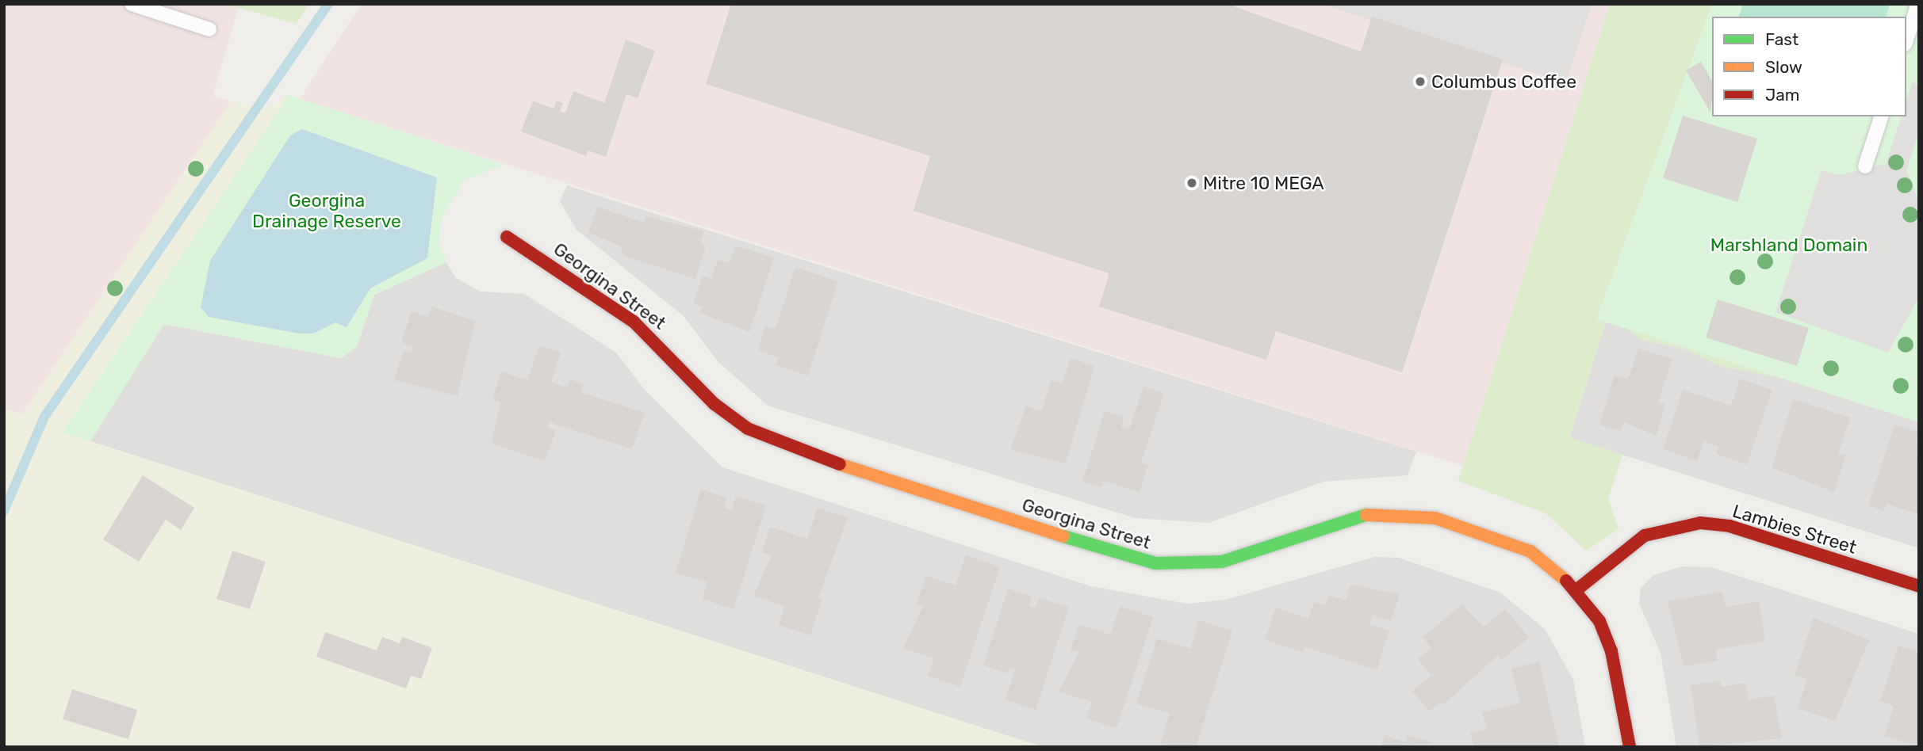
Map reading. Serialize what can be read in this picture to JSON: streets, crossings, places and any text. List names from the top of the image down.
{
  "streets": {
    "street": ["Georgina Street", "Lambies Street"]
  },
  "crossings": [
    ["Georgina Street", "Lambies Street"]
  ],
  "parks": ["Georgina Drainage Reserve", "Marshland Domain"],
  "places": ["Columbus Coffee", "Mitre 10 MEGA"],
  "legend": ["Fast", "Slow", "Jam"]
}
